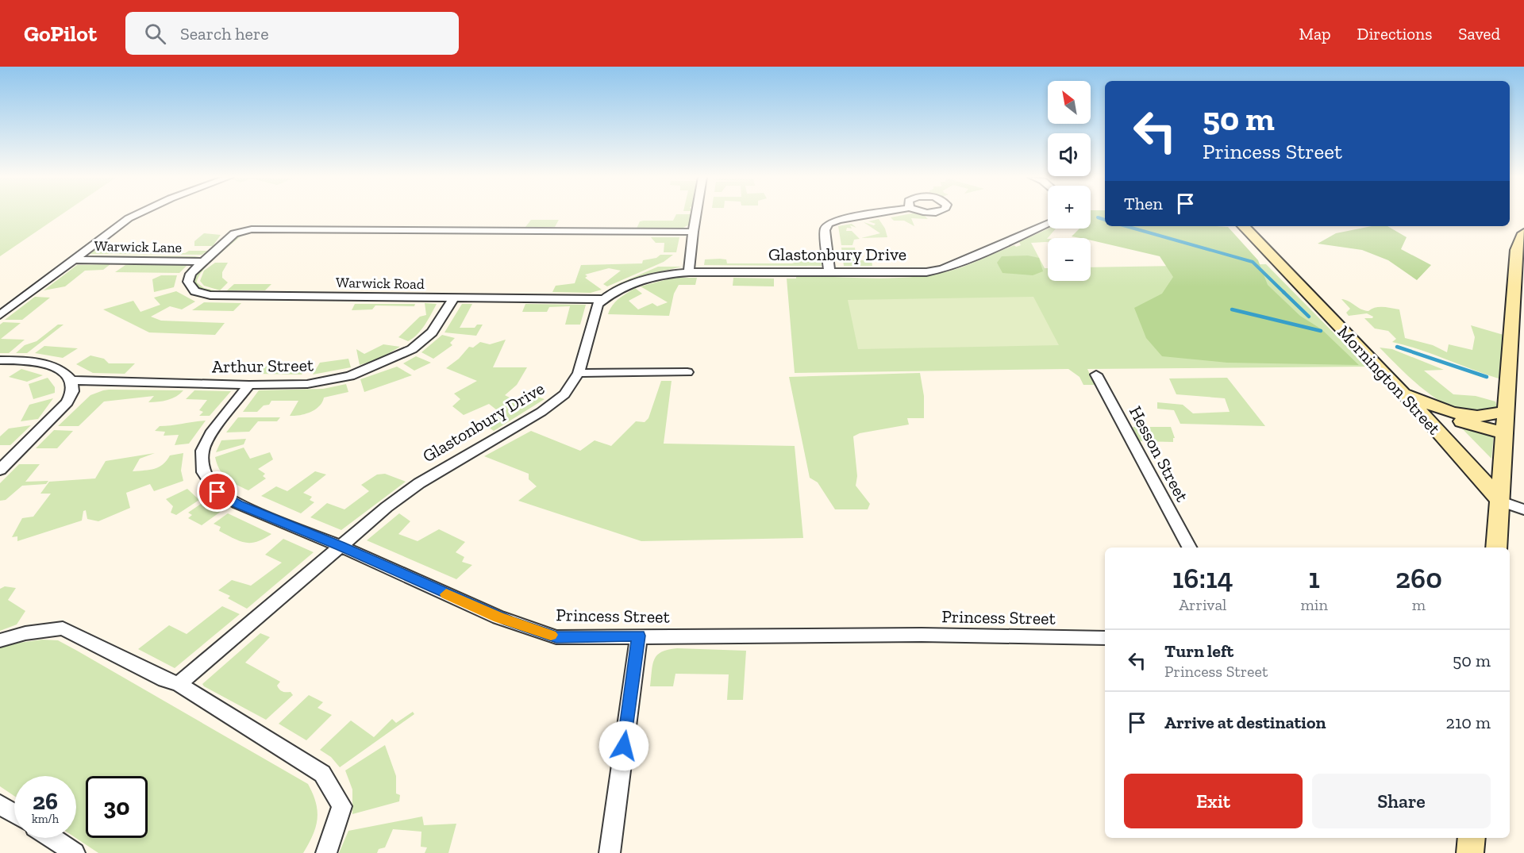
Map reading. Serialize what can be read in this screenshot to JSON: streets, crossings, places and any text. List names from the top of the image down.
{
  "streets": {
    "street": [
      "Warwick Lane",
      "Glastonbury Drive",
      "Warwick Road",
      "Arthur Street",
      "Mornington Street",
      "Hesson Street",
      "Princess Street"
    ]
  },
  "crossings": [
    ["Warwick Lane", "Warwick Road"],
    ["Glastonbury Drive", "Warwick Road"],
    ["Glastonbury Drive", "Princess Street"],
    ["Warwick Road", "Arthur Street"],
    ["Arthur Street", "Princess Street"]
  ],
  "north": "top left",
  "page": {
    "header": "GoPilot",
    "search": "Search here",
    "nav": ["Map", "Directions", "Saved"],
    "map_buttons": ["+", "−"],
    "turn": ["50 m", "Princess Street"],
    "then": "Then",
    "eta": [
      "16:14",
      "Arrival",
      "1",
      "min",
      "260",
      "m"
    ],
    "list": [
      {
        "name": "Turn left",
        "note": "Princess Street",
        "value": "50 m"
      },
      {
        "name": "Arrive at destination",
        "value": "210 m"
      }
    ],
    "buttons": ["Exit", "Share"],
    "speed": "26 km/h",
    "limit": "30"
  }
}
